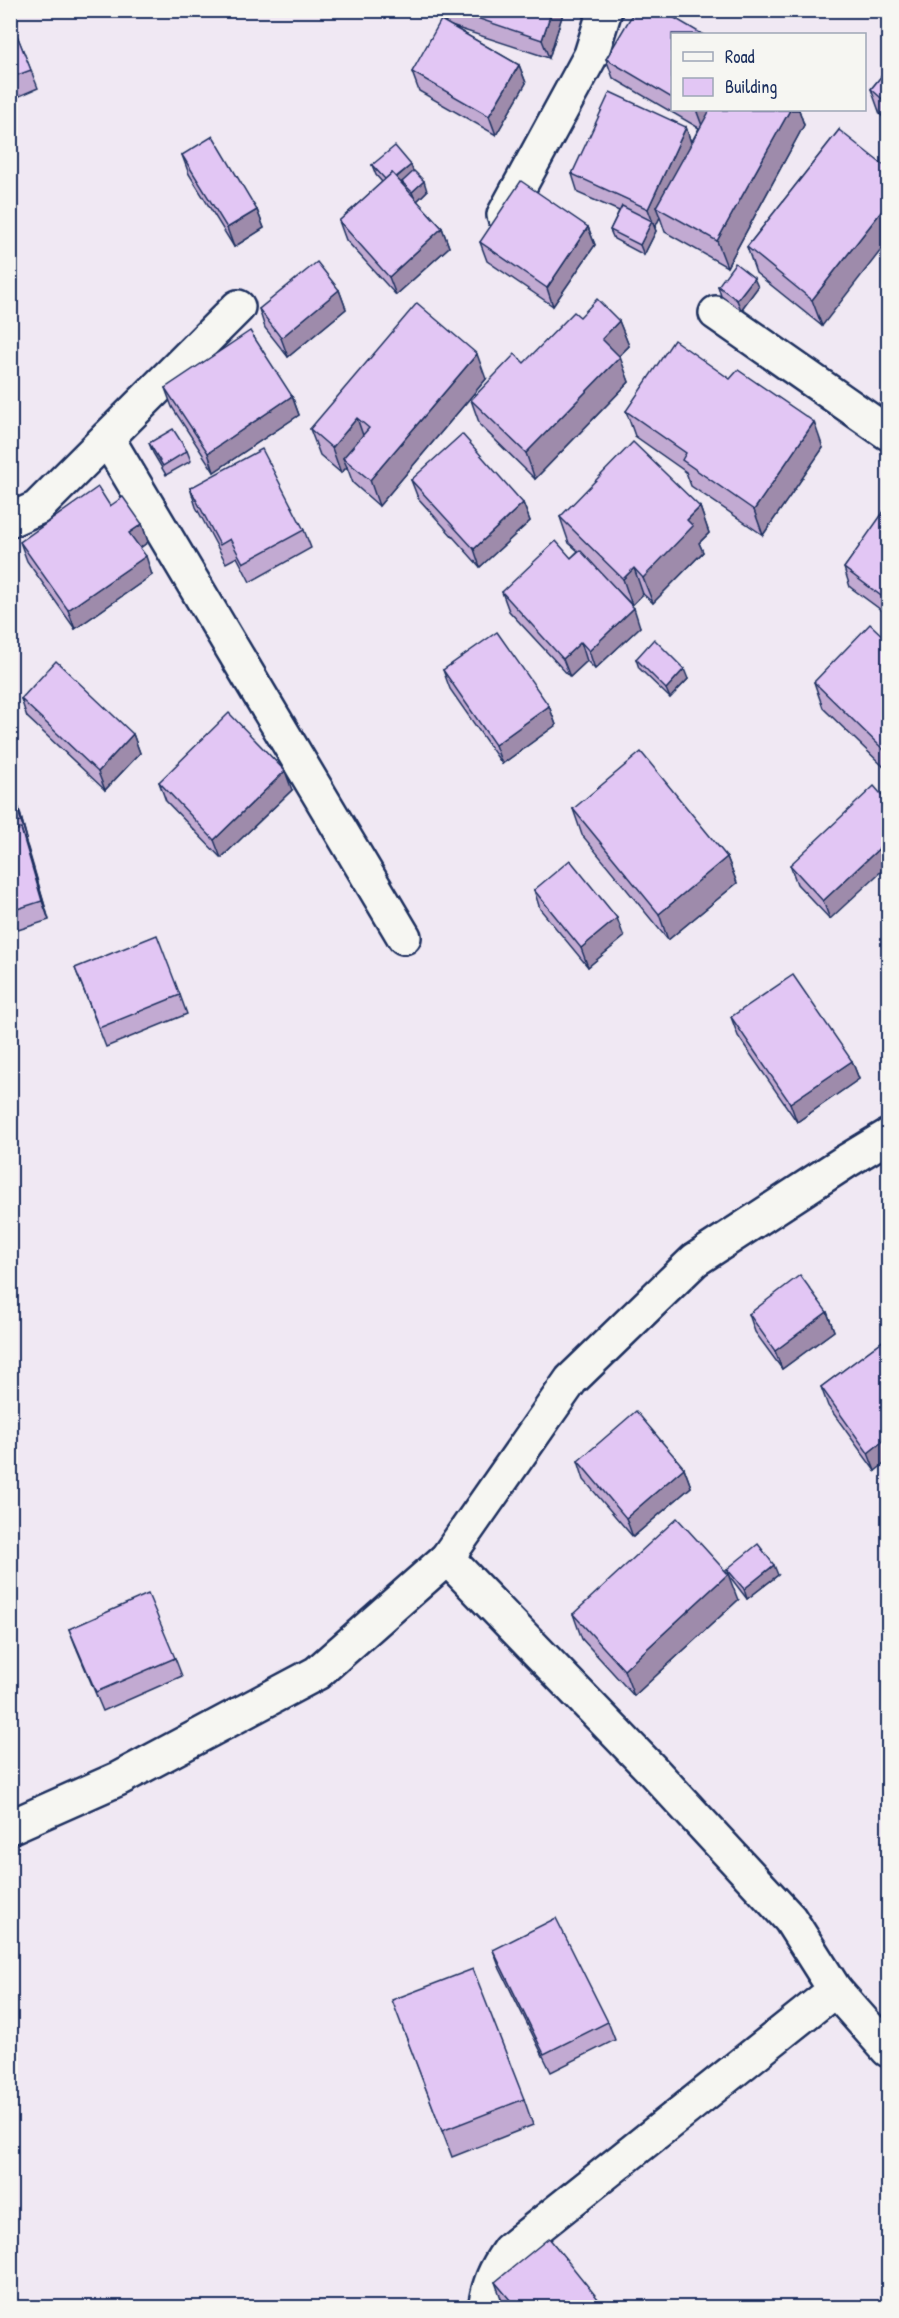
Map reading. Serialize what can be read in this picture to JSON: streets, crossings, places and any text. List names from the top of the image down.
{
  "legend": ["Road", "Building"]
}
